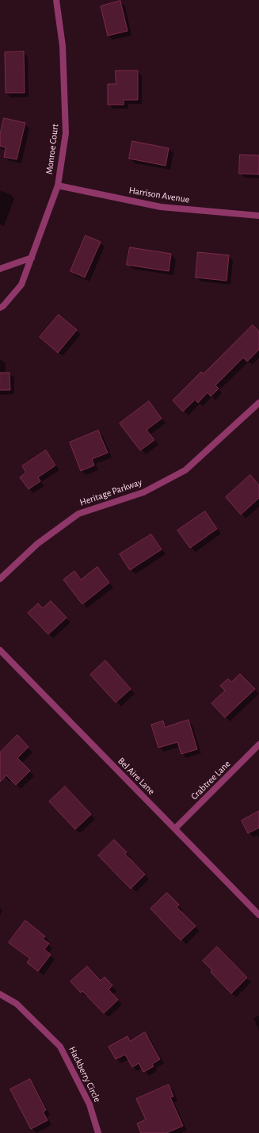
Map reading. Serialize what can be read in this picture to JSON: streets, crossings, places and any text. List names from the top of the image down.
{
  "streets": {
    "street": [
      "Monroe Court",
      "Harrison Avenue",
      "Heritage Parkway",
      "Bel Aire Lane",
      "Crabtree Lane",
      "Hackberry Circle"
    ]
  },
  "crossings": [
    ["Monroe Court", "Harrison Avenue"],
    ["Bel Aire Lane", "Crabtree Lane"]
  ]
}
